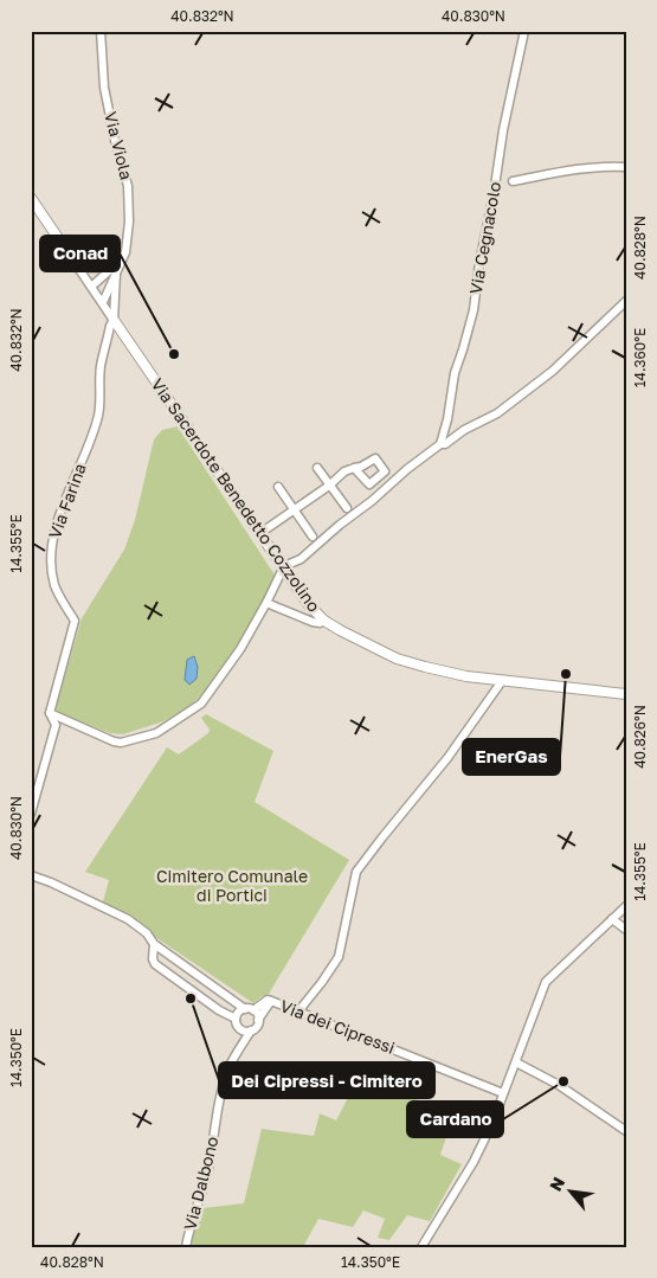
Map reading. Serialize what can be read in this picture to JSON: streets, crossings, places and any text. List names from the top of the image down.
{
  "streets": {
    "main road": ["Via Sacerdote Benedetto Cozzolino"],
    "street": [
      "Via Viola",
      "Via Cegnacolo",
      "Via Farina",
      "Via dei Cipressi",
      "Via Dalbono"
    ]
  },
  "crossings": [
    ["Via Viola", "Via Sacerdote Benedetto Cozzolino"],
    ["Via Sacerdote Benedetto Cozzolino", "Via Farina"],
    ["Via dei Cipressi", "Via Dalbono"]
  ],
  "parks": ["Cimitero Comunale di Portici"],
  "places": [
    "Conad",
    "EnerGas",
    "Dei Cipressi - Cimitero",
    "Cardano"
  ],
  "north": "top left",
  "coordinates": [
    "40.832°N",
    "40.830°N",
    "40.828°N",
    "14.360°E",
    "14.355°E",
    "40.826°N",
    "14.350°E"
  ]
}
